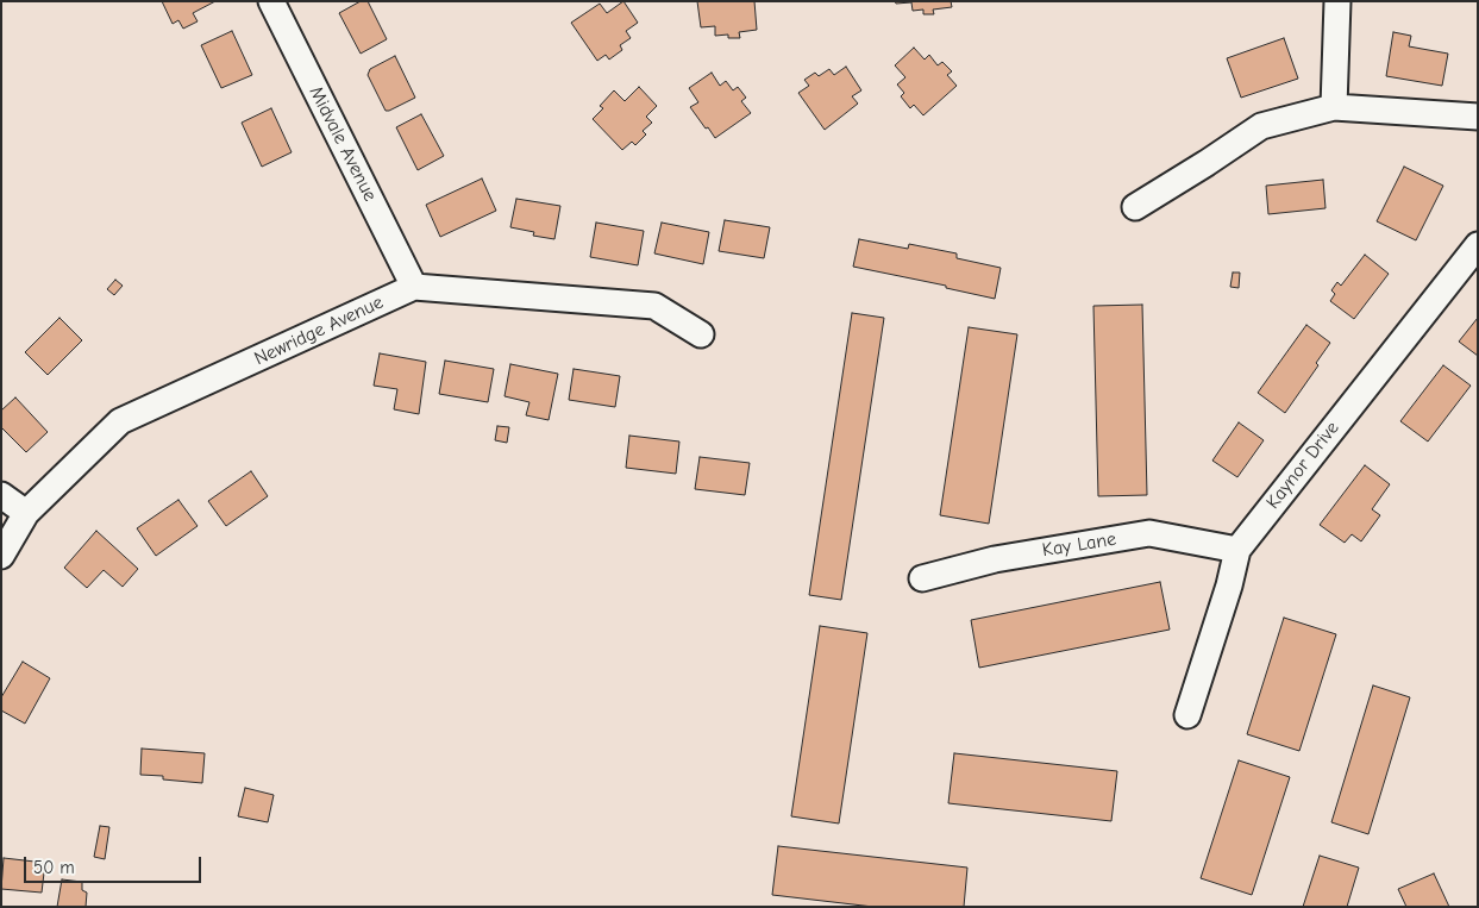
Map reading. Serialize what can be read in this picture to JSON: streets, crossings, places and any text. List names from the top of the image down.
{
  "streets": {
    "street": [
      "Midvale Avenue",
      "Newridge Avenue",
      "Kaynor Drive",
      "Kay Lane"
    ]
  },
  "crossings": [
    ["Midvale Avenue", "Newridge Avenue"],
    ["Kaynor Drive", "Kay Lane"]
  ],
  "scale_bar": "50 m"
}
